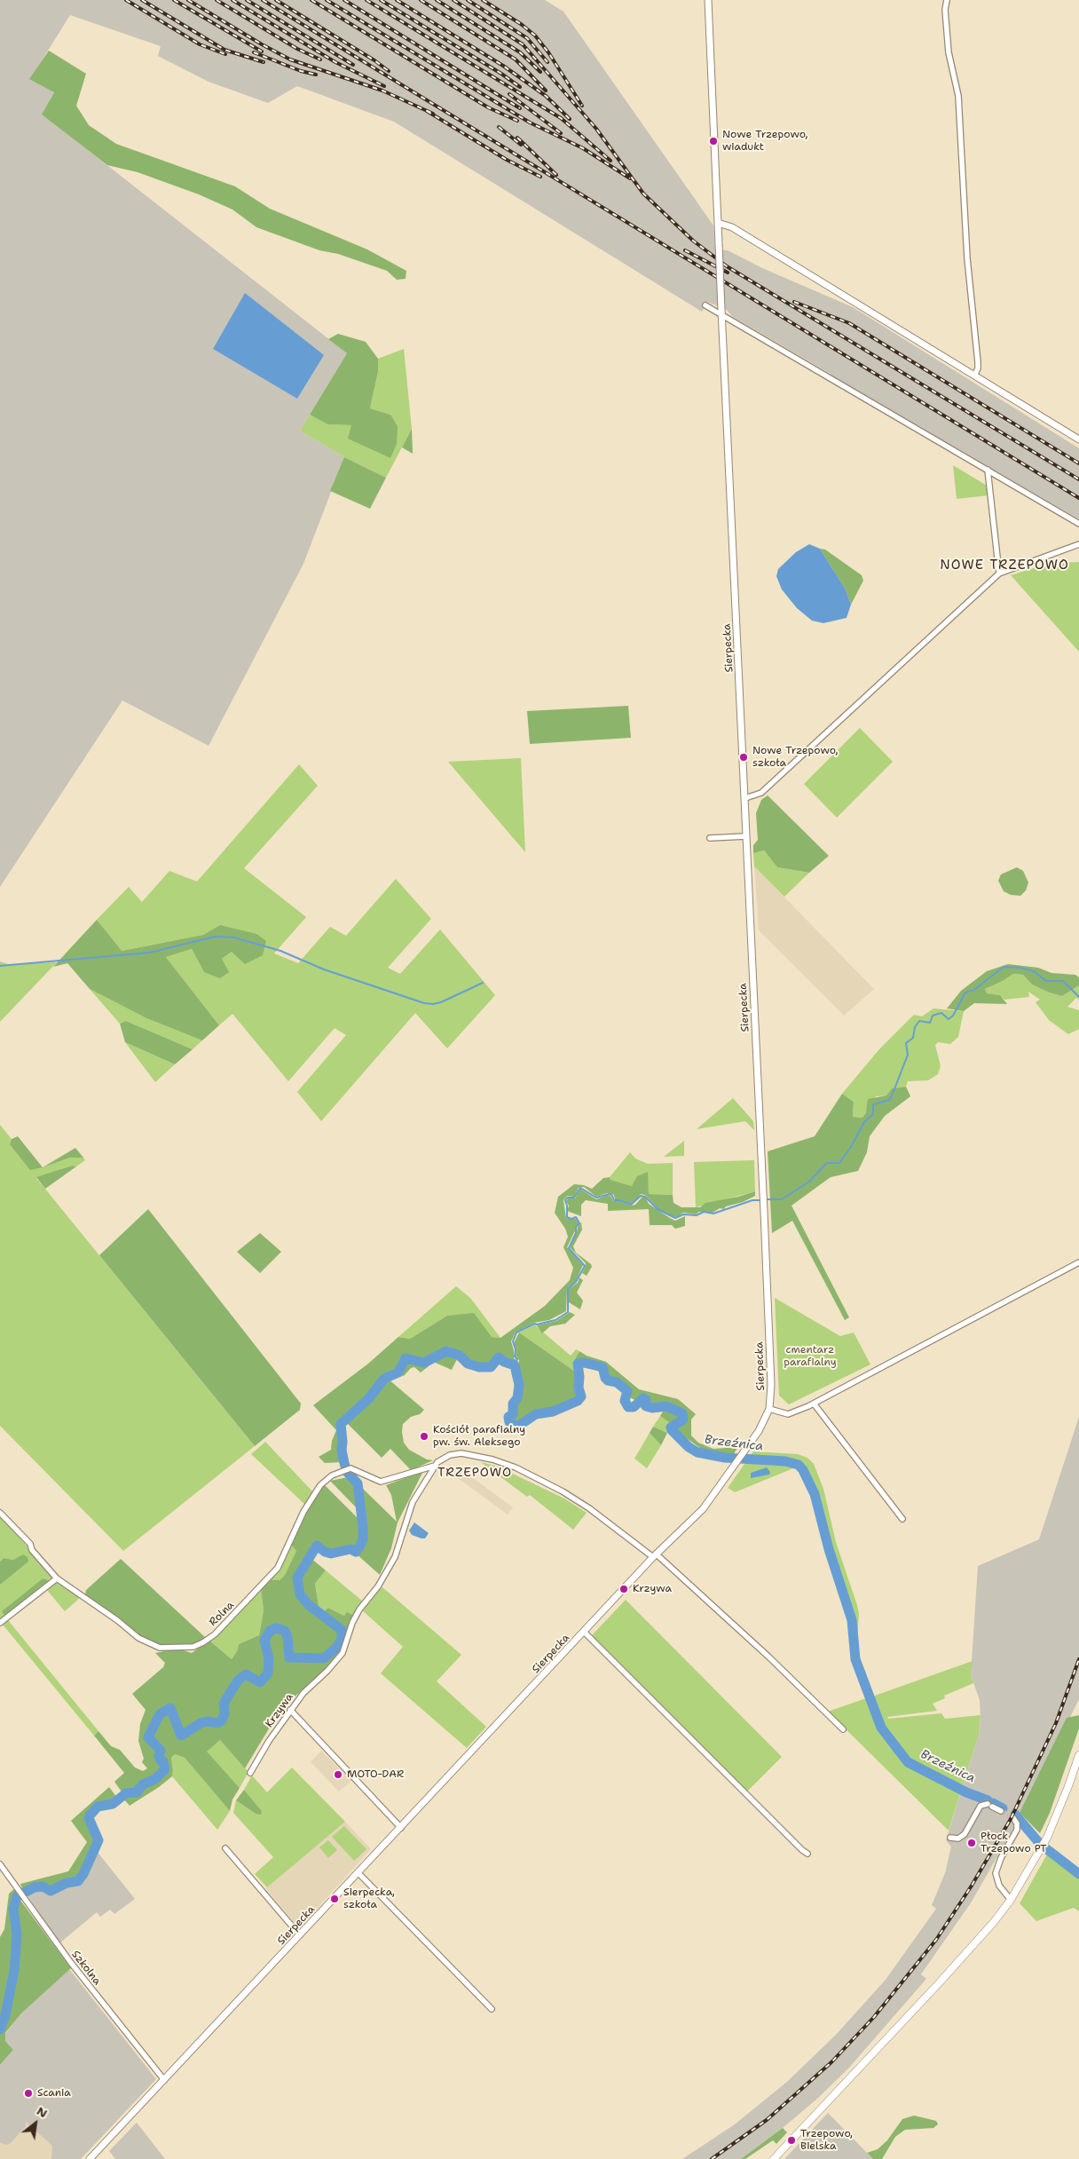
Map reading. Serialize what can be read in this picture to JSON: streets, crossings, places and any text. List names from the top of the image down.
{
  "streets": {
    "street": [
      "Sierpecka",
      "Rolna",
      "Krzywa",
      "Szkolna"
    ]
  },
  "crossings": [
    ["Sierpecka", "Krzywa"],
    ["Sierpecka", "Szkolna"],
    ["Rolna", "Krzywa"]
  ],
  "districts": ["NOWE TRZEPOWO", "TRZEPOWO"],
  "water": ["Brzeźnica"],
  "parks": ["cmentarz parafialny"],
  "places": [
    "Nowe Trzepowo, wiadukt",
    "Nowe Trzepowo, szkoła",
    "Kościół parafialny pw. św. Aleksego",
    "Krzywa",
    "MOTO-DAR",
    "Płock Trzepowo PT",
    "Sierpecka, szkoła",
    "Scania",
    "Trzepowo, Bielska"
  ],
  "north": "top right"
}
